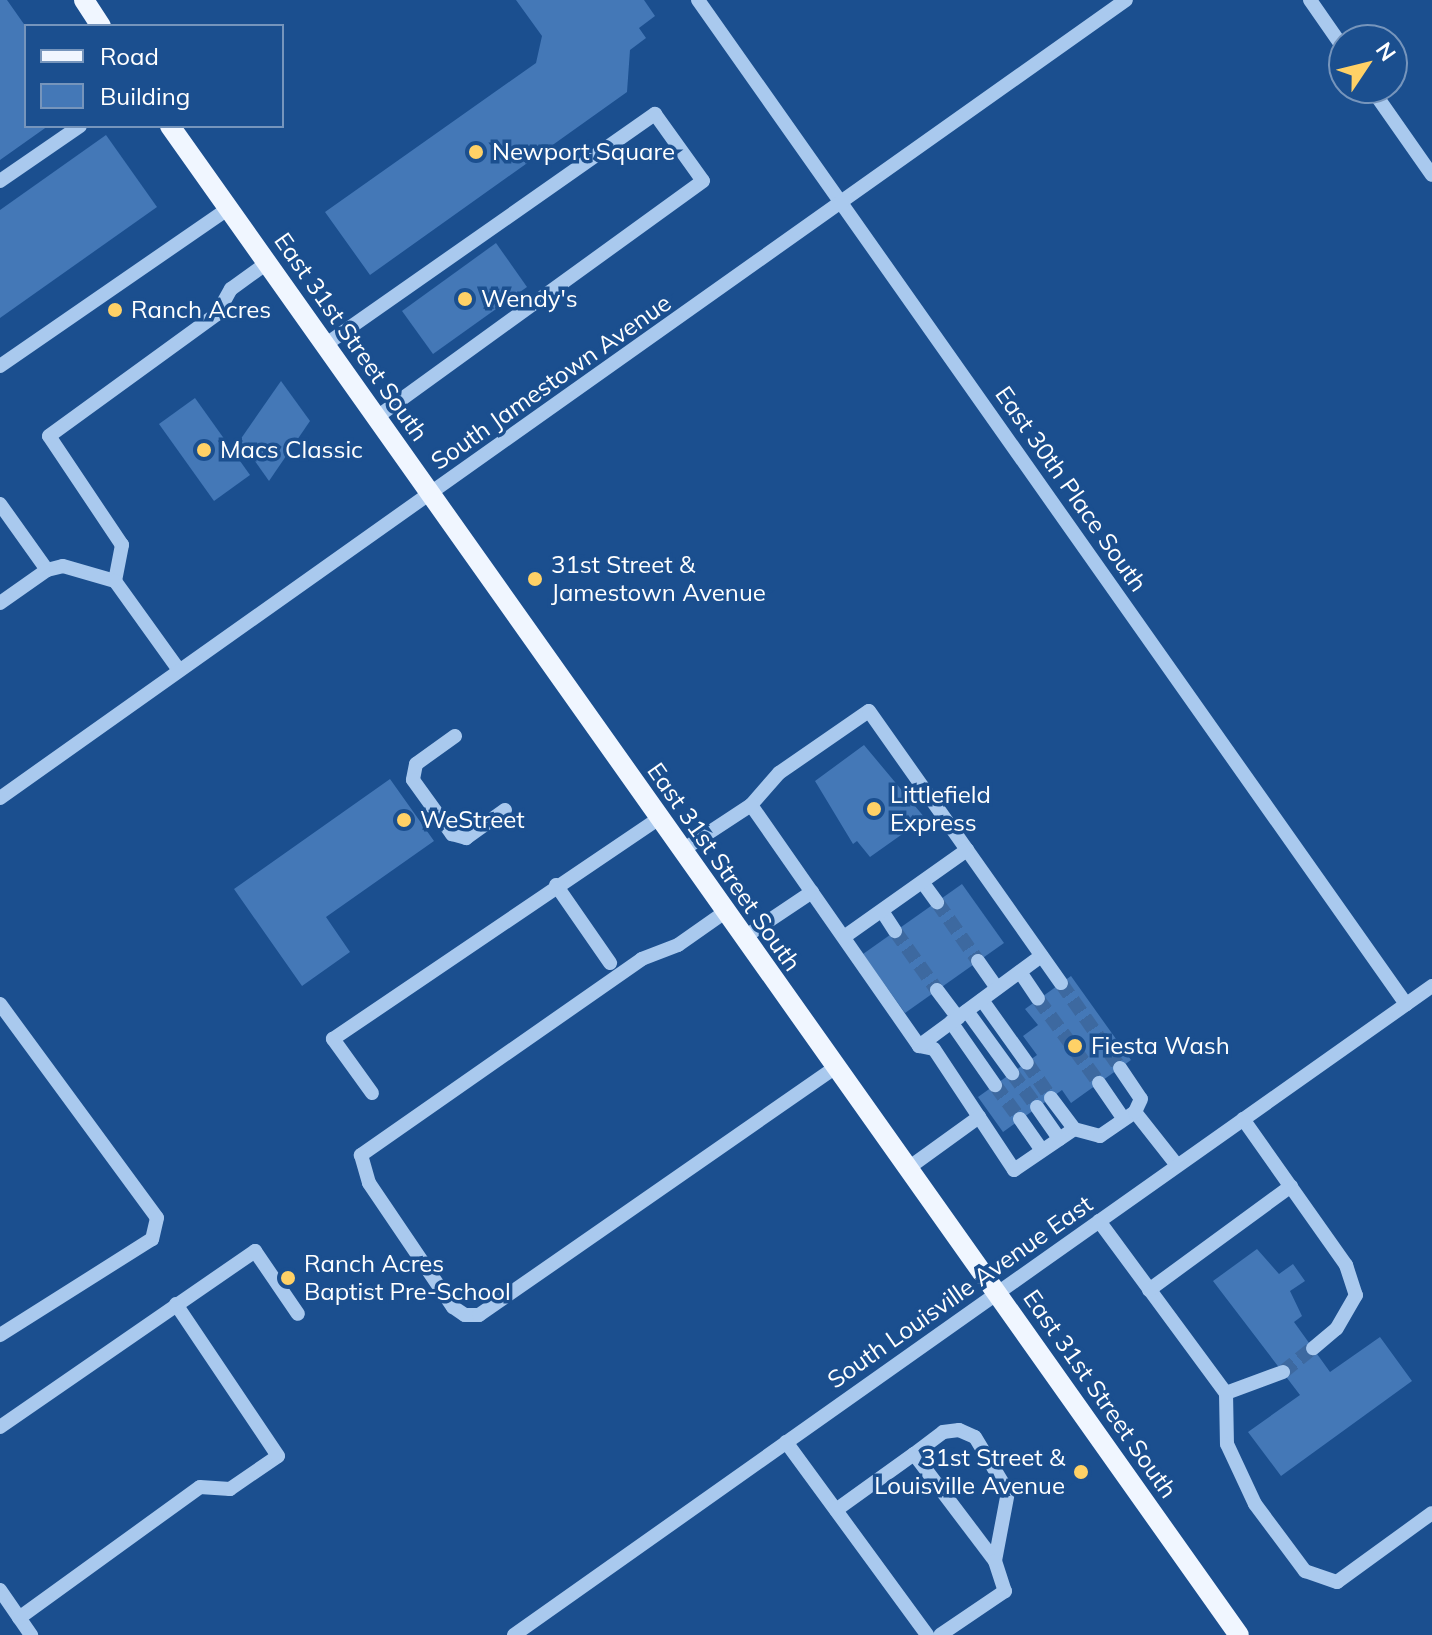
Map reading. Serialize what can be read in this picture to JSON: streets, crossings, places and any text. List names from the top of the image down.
{
  "streets": {
    "main road": ["East 31st Street South"],
    "street": ["South Jamestown Avenue", "East 30th Place South", "South Louisville Avenue East"]
  },
  "crossings": [
    ["East 31st Street South", "South Jamestown Avenue"],
    ["East 31st Street South", "South Louisville Avenue East"],
    ["South Jamestown Avenue", "East 30th Place South"],
    ["East 30th Place South", "South Louisville Avenue East"]
  ],
  "places": [
    "Newport Square",
    "Wendy's",
    "Ranch Acres",
    "Macs Classic",
    "31st Street & Jamestown Avenue",
    "Littlefield Express",
    "WeStreet",
    "Fiesta Wash",
    "Ranch Acres Baptist Pre-School",
    "31st Street & Louisville Avenue"
  ],
  "legend": ["Road", "Building"],
  "north": "top right"
}
